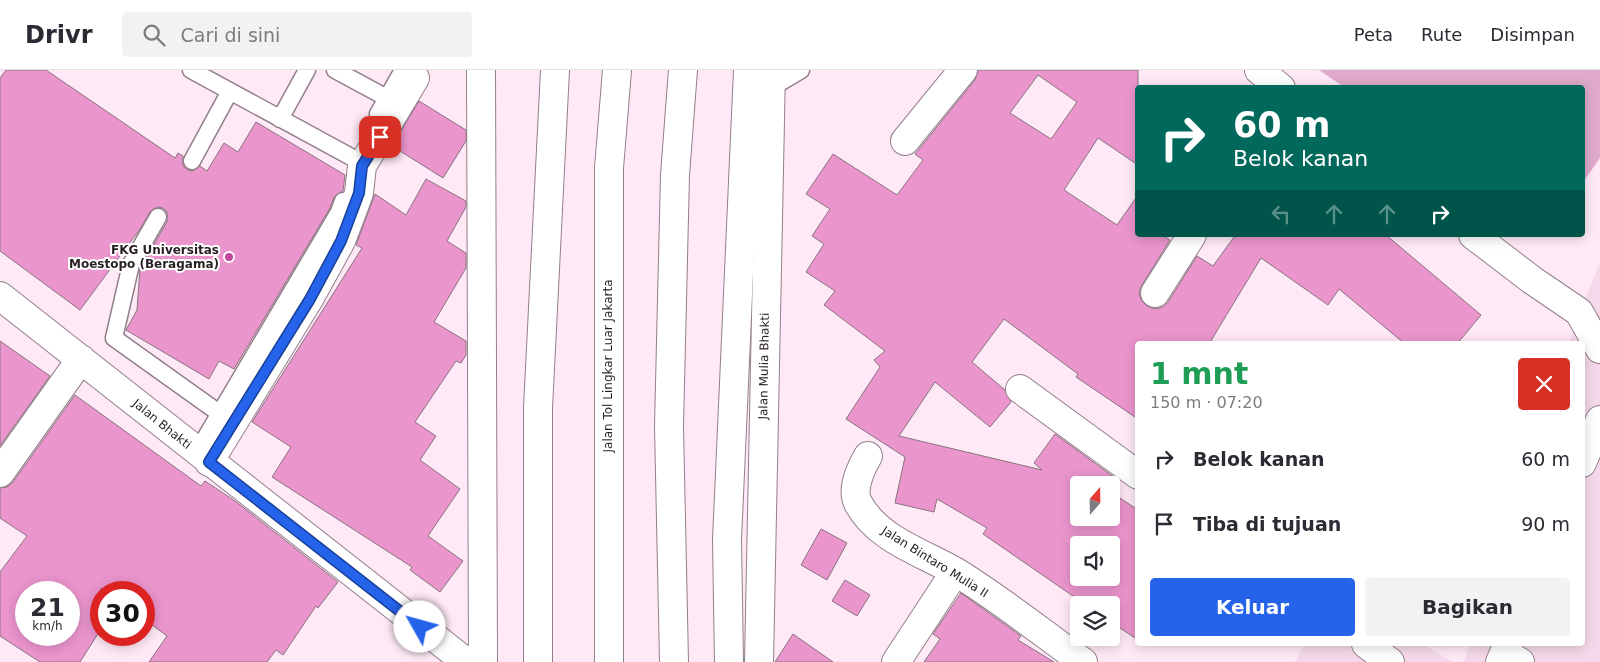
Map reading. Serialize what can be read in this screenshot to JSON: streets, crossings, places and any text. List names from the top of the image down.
{
  "streets": {
    "main road": [
      "Jalan Tol Lingkar Luar Jakarta",
      "Jalan Mulia Bhakti",
      "Jalan Bhakti",
      "Jalan Bintaro Mulia II"
    ]
  },
  "places": ["FKG Universitas Moestopo (Beragama)"],
  "north": "top",
  "page": {
    "header": "Drivr",
    "search": "Cari di sini",
    "nav": ["Peta", "Rute", "Disimpan"],
    "turn": ["60 m", "Belok kanan"],
    "heading": ["1 mnt", "150 m · 07:20"],
    "list": [
      {
        "name": "Belok kanan",
        "value": "60 m"
      },
      {
        "name": "Tiba di tujuan",
        "value": "90 m"
      }
    ],
    "buttons": ["Keluar", "Bagikan"],
    "speed": "21 km/h",
    "limit": "30"
  }
}
